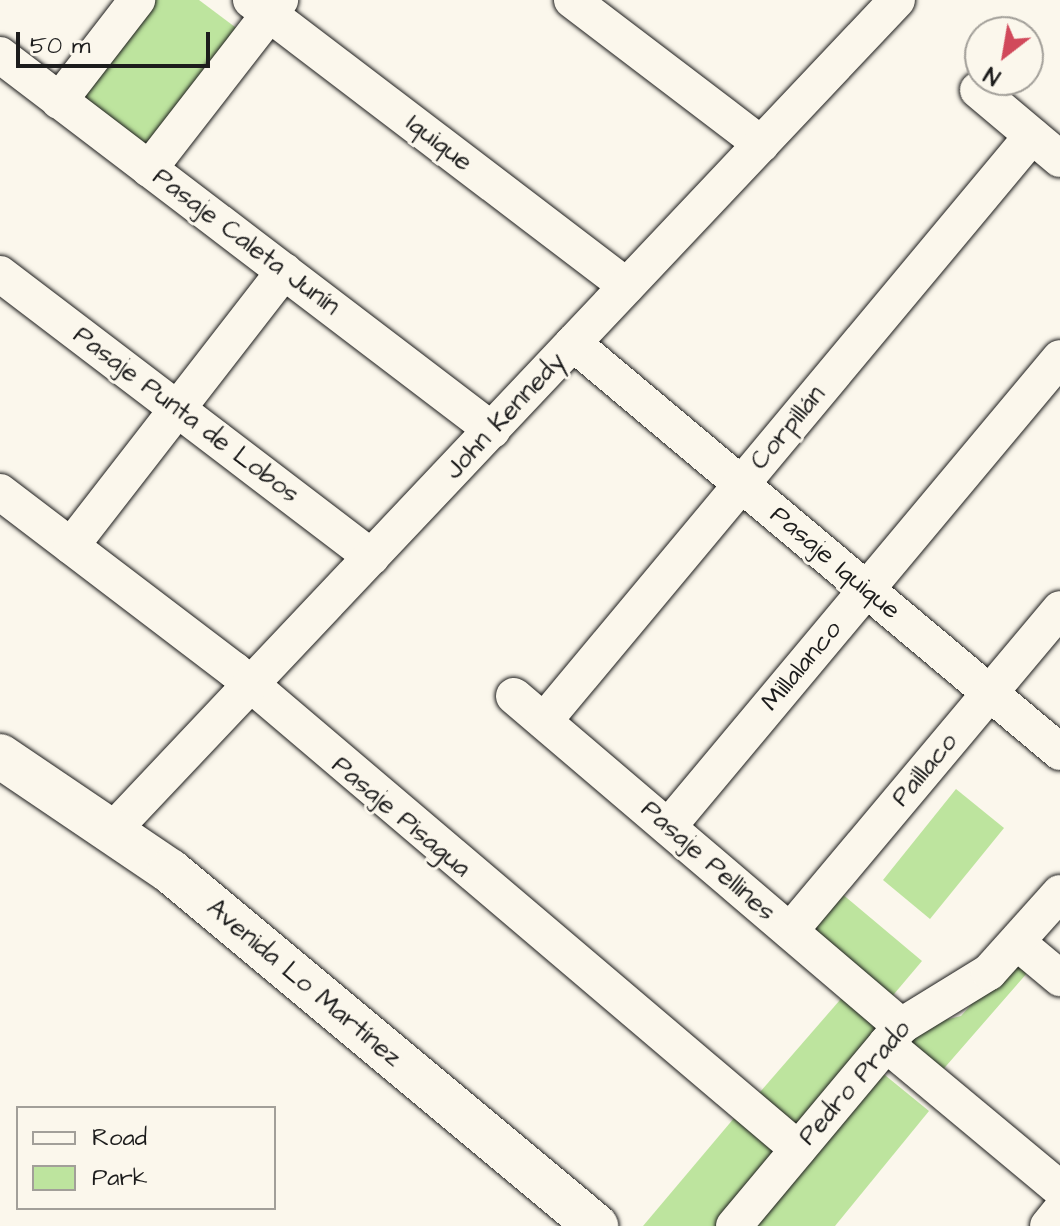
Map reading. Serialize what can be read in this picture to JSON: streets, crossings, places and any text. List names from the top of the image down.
{
  "streets": {
    "main road": ["Avenida Lo Martínez"],
    "street": [
      "Iquique",
      "Pasaje Caleta Junín",
      "Pasaje Punta de Lobos",
      "John Kennedy",
      "Corpillán",
      "Pasaje Iquique",
      "Millalanco",
      "Paillaco",
      "Pasaje Pisagua",
      "Pasaje Pellines",
      "Pedro Prado"
    ]
  },
  "crossings": [
    ["Iquique", "John Kennedy"],
    ["Pasaje Caleta Junín", "John Kennedy"],
    ["Pasaje Punta de Lobos", "John Kennedy"],
    ["John Kennedy", "Pasaje Iquique"],
    ["John Kennedy", "Pasaje Pisagua"],
    ["John Kennedy", "Avenida Lo Martínez"],
    ["Corpillán", "Pasaje Iquique"],
    ["Corpillán", "Pasaje Pellines"],
    ["Pasaje Iquique", "Millalanco"],
    ["Pasaje Iquique", "Paillaco"],
    ["Millalanco", "Pasaje Pellines"],
    ["Paillaco", "Pasaje Pellines"],
    ["Pasaje Pisagua", "Pedro Prado"],
    ["Pasaje Pellines", "Pedro Prado"]
  ],
  "legend": ["Road", "Park"],
  "scale_bar": "50 m",
  "north": "bottom left"
}
